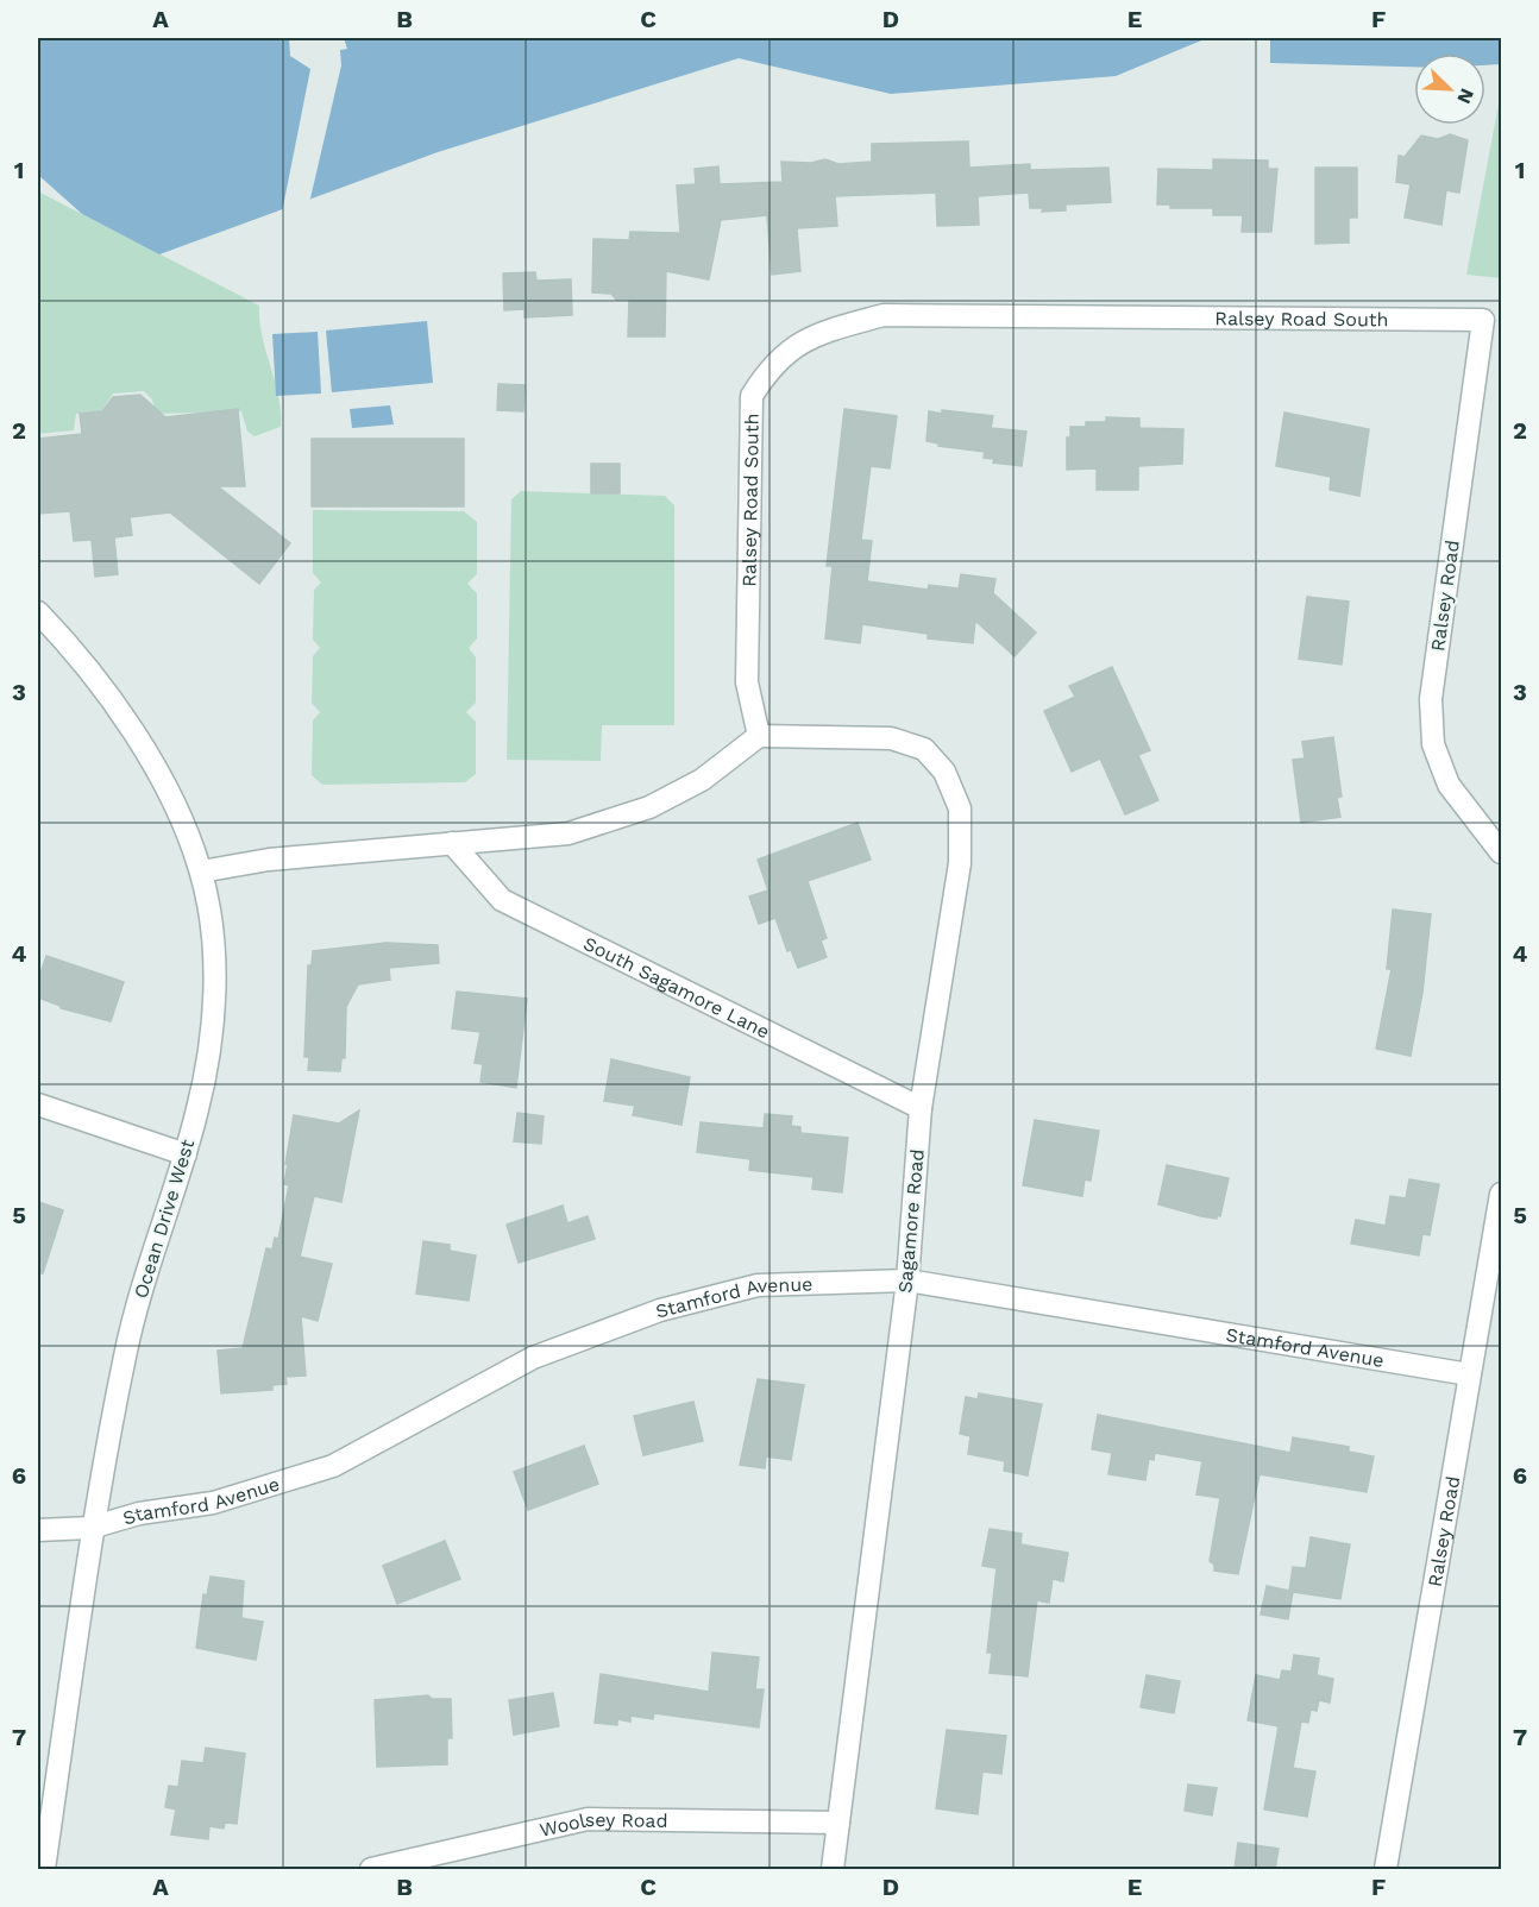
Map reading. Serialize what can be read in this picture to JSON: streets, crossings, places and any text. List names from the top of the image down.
{
  "streets": {
    "street": [
      "Ralsey Road South",
      "Ralsey Road",
      "South Sagamore Lane",
      "Ocean Drive West",
      "Sagamore Road",
      "Stamford Avenue",
      "Woolsey Road"
    ]
  },
  "crossings": [
    ["Ralsey Road South", "Ralsey Road"],
    ["Ralsey Road South", "Sagamore Road"],
    ["Ralsey Road", "Stamford Avenue"],
    ["South Sagamore Lane", "Sagamore Road"],
    ["Ocean Drive West", "Stamford Avenue"],
    ["Sagamore Road", "Stamford Avenue"],
    ["Sagamore Road", "Woolsey Road"]
  ],
  "north": "bottom right",
  "grid": {
    "columns": [
      "A",
      "B",
      "C",
      "D",
      "E",
      "F"
    ],
    "rows": [
      "1",
      "2",
      "3",
      "4",
      "5",
      "6",
      "7"
    ]
  }
}
